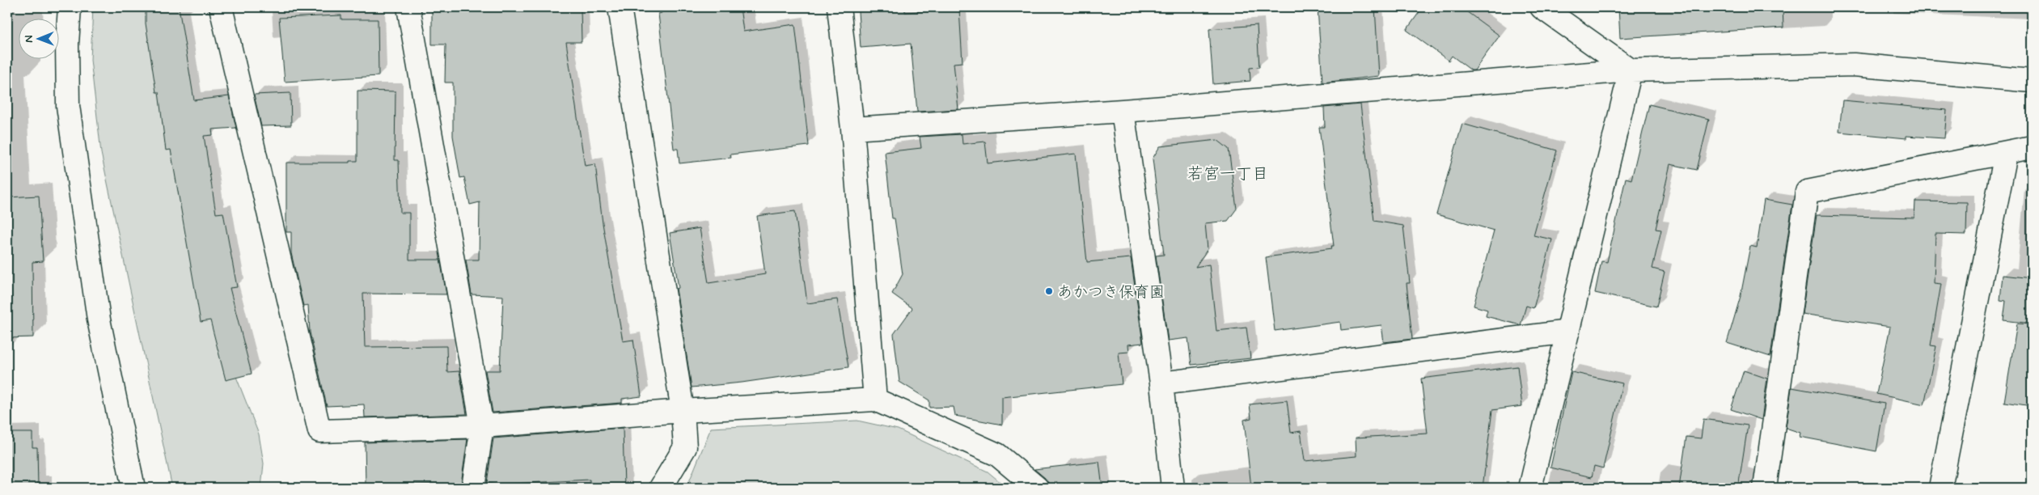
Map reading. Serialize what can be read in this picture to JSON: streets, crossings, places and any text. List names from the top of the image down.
{
  "districts": ["若宮一丁目"],
  "places": ["あかつき保育園"],
  "north": "left"
}
